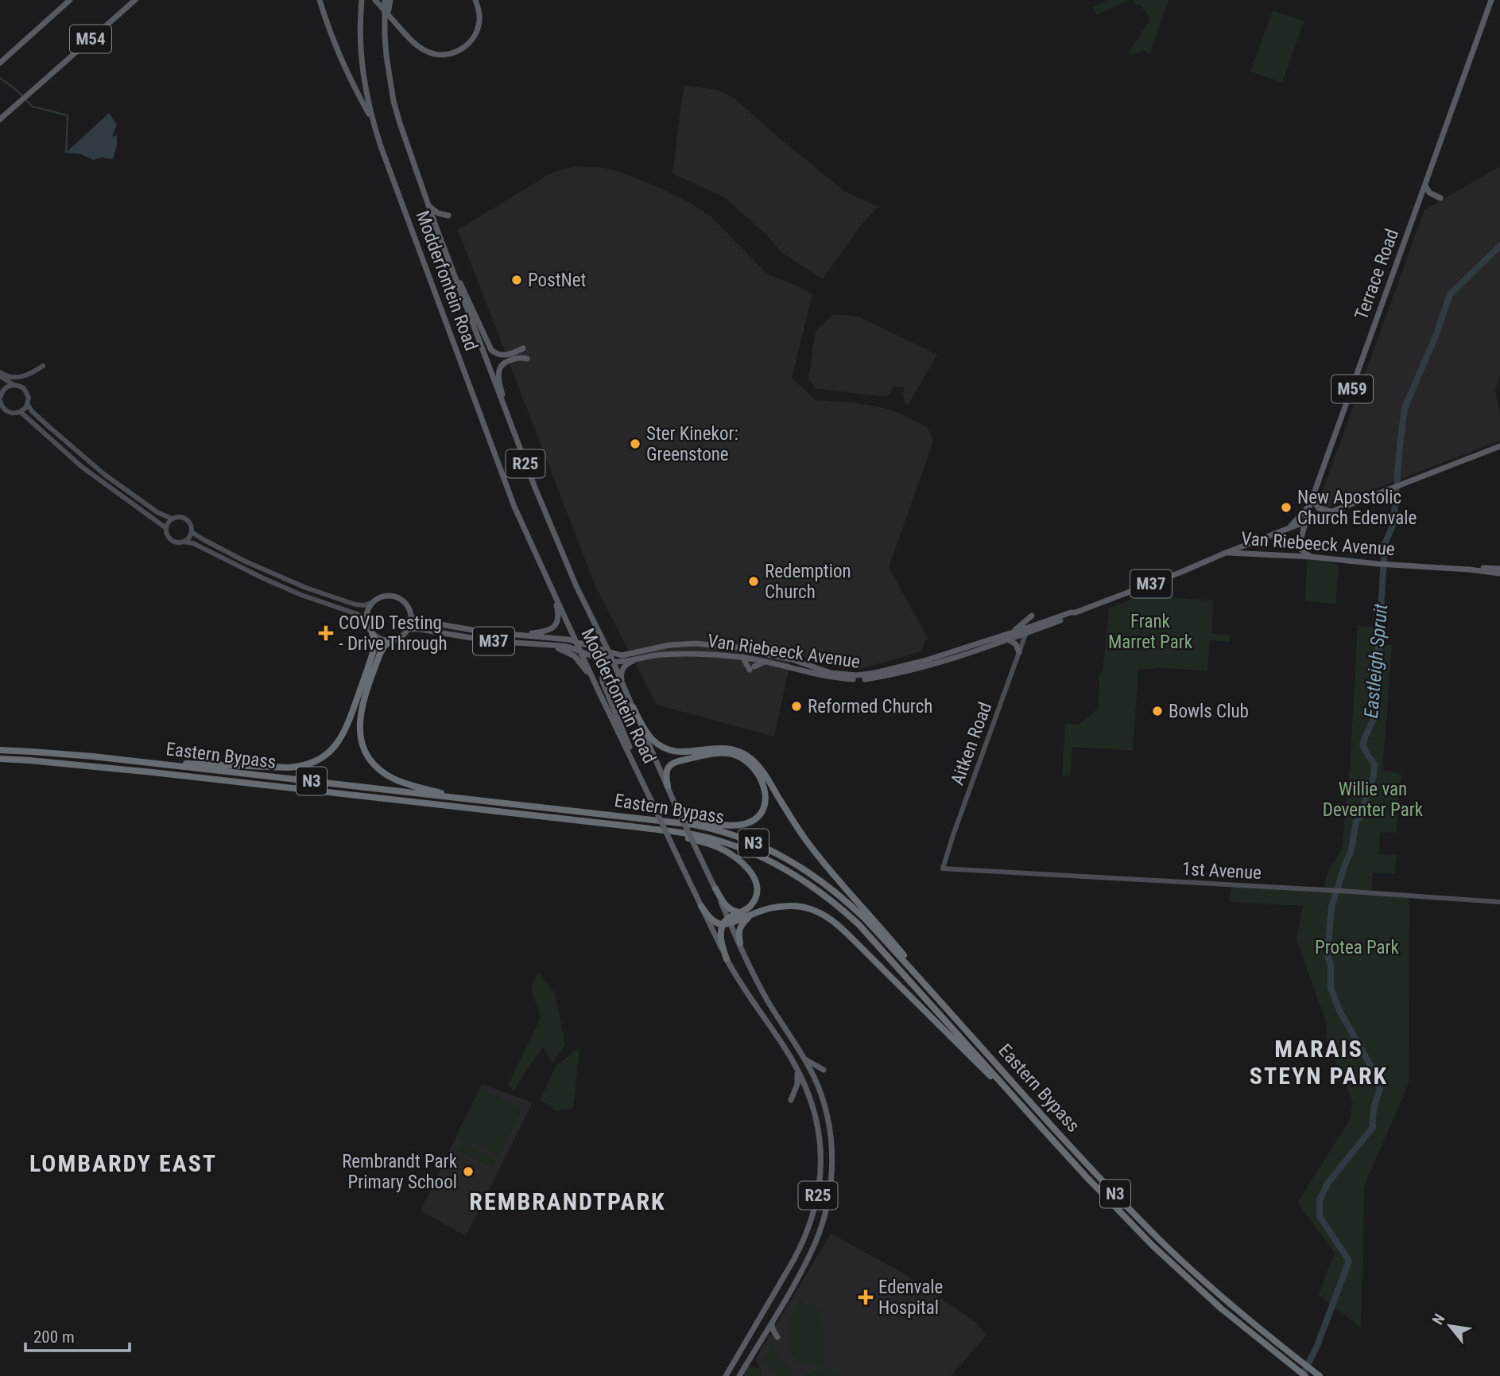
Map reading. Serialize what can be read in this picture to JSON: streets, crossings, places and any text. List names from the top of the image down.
{
  "streets": {
    "highway": ["Eastern Bypass", "N3"],
    "main road": [
      "M54",
      "Terrace Road",
      "Modderfontein Road",
      "M59",
      "R25",
      "Van Riebeeck Avenue",
      "M37",
      "Aitken Road",
      "1st Avenue"
    ]
  },
  "crossings": [
    ["Terrace Road", "Van Riebeeck Avenue"],
    ["Terrace Road", "M37"],
    ["Modderfontein Road", "Van Riebeeck Avenue"],
    ["Modderfontein Road", "M37"],
    ["Van Riebeeck Avenue", "M37"],
    ["Van Riebeeck Avenue", "Aitken Road"],
    ["Aitken Road", "1st Avenue"]
  ],
  "districts": ["MARAIS STEYN PARK", "LOMBARDY EAST", "REMBRANDTPARK"],
  "water": ["Eastleigh Spruit"],
  "parks": ["Frank Marret Park", "Willie van Deventer Park", "Protea Park"],
  "places": {
    "other": [
      "PostNet",
      "Ster Kinekor: Greenstone",
      "New Apostolic Church Edenvale",
      "Redemption Church",
      "Reformed Church",
      "Bowls Club",
      "Rembrandt Park Primary School"
    ],
    "health": ["COVID Testing - Drive Through", "Edenvale Hospital"]
  },
  "scale_bar": "200 m",
  "north": "top left"
}
